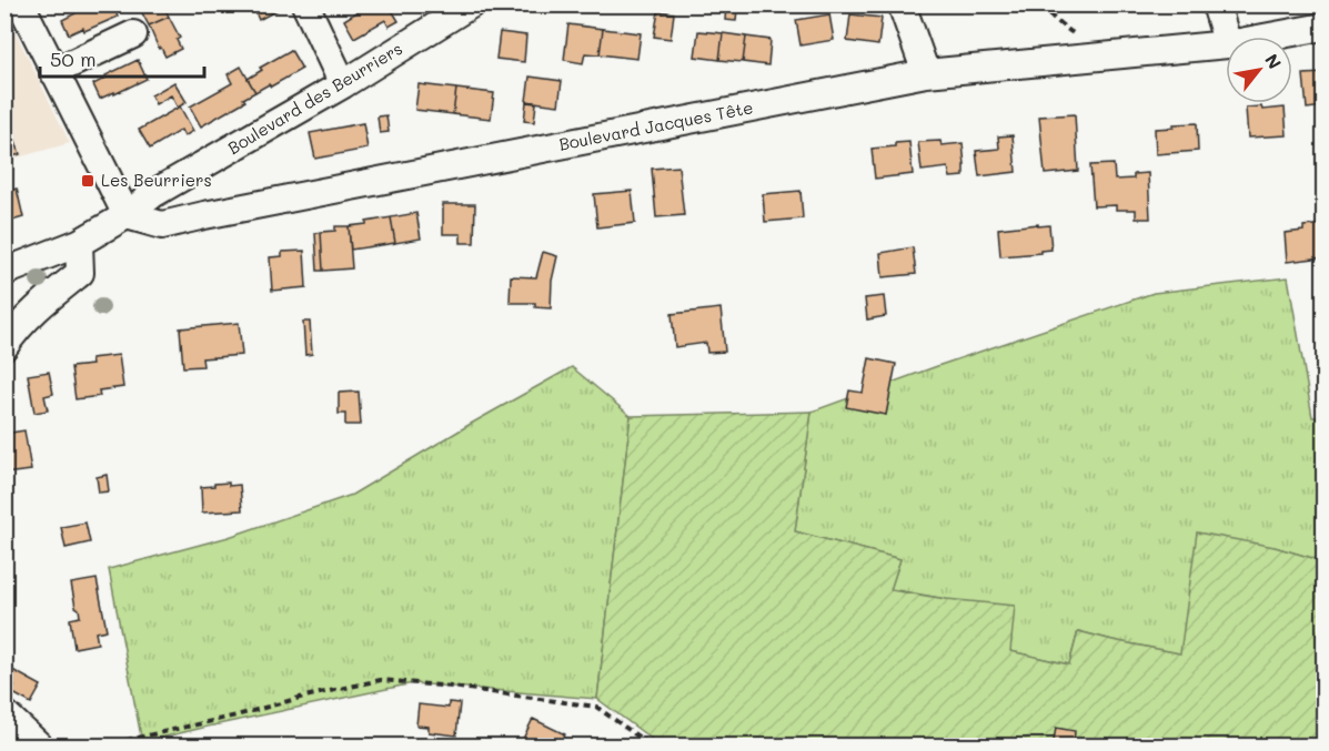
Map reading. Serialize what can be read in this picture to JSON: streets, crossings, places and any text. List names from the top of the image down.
{
  "streets": {
    "street": ["Boulevard des Beurriers", "Boulevard Jacques Tête"]
  },
  "crossings": [
    ["Boulevard des Beurriers", "Boulevard Jacques Tête"]
  ],
  "places": {
    "transit": ["Les Beurriers"]
  },
  "scale_bar": "50 m",
  "north": "top right"
}
